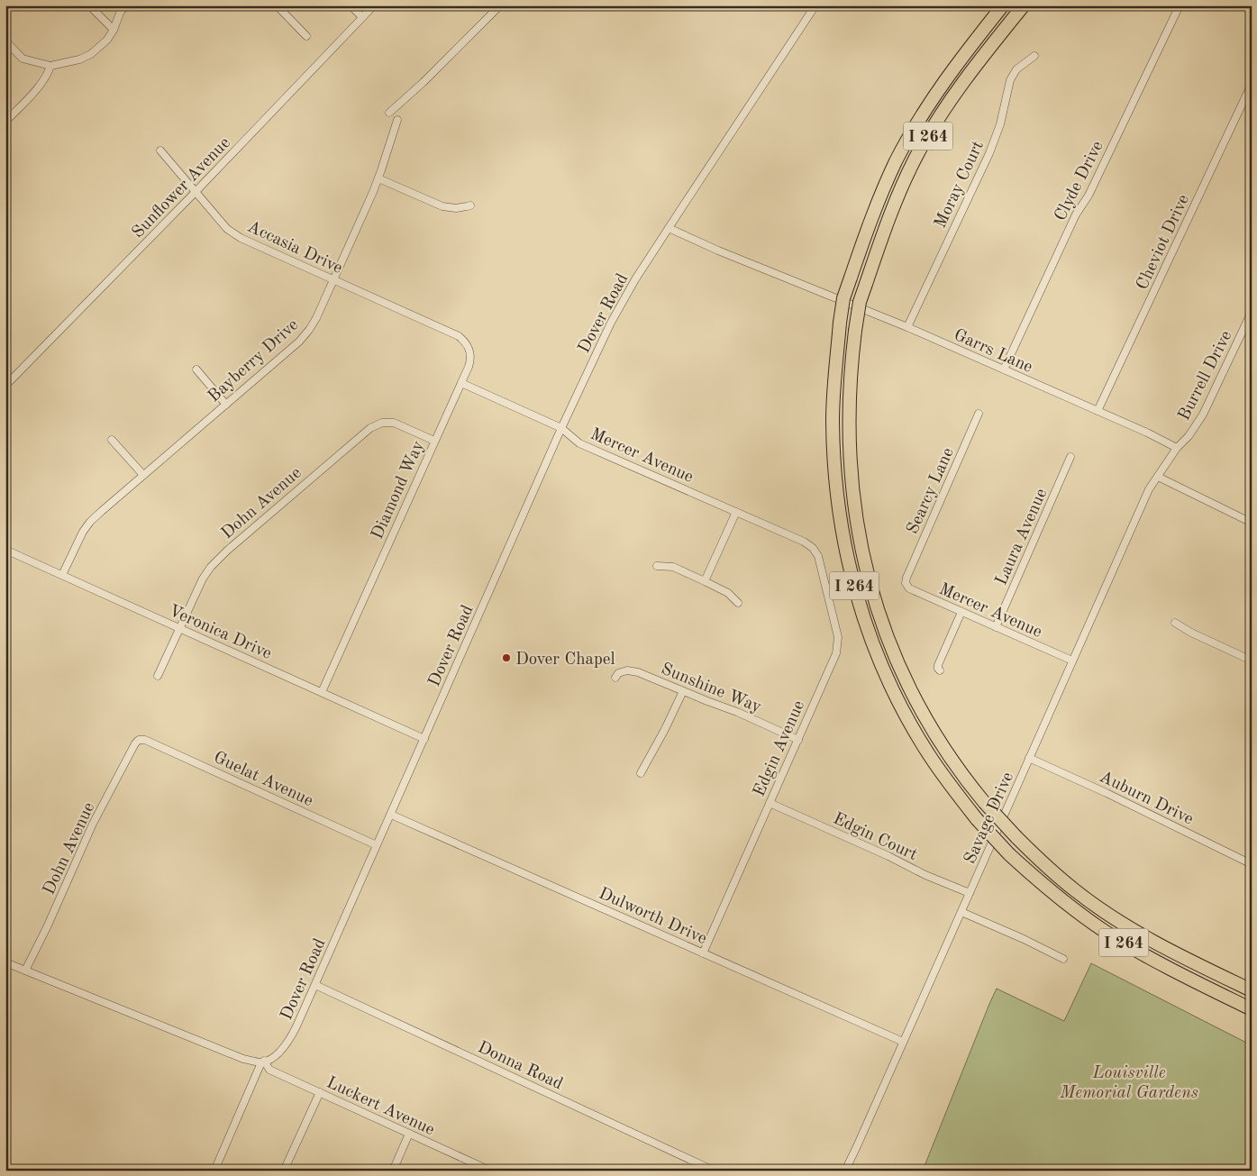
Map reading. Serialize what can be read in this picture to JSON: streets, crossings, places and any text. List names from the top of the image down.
{
  "streets": {
    "highway": ["I 264"],
    "street": [
      "Clyde Drive",
      "Moray Court",
      "Sunflower Avenue",
      "Cheviot Drive",
      "Accasia Drive",
      "Dover Road",
      "Garrs Lane",
      "Bayberry Drive",
      "Burrell Drive",
      "Mercer Avenue",
      "Diamond Way",
      "Searcy Lane",
      "Dohn Avenue",
      "Laura Avenue",
      "Veronica Drive",
      "Sunshine Way",
      "Edgin Avenue",
      "Guelat Avenue",
      "Auburn Drive",
      "Savage Drive",
      "Edgin Court",
      "Dulworth Drive",
      "Donna Road",
      "Luckert Avenue"
    ]
  },
  "crossings": [
    ["Clyde Drive", "Garrs Lane"],
    ["Moray Court", "Garrs Lane"],
    ["Sunflower Avenue", "Accasia Drive"],
    ["Cheviot Drive", "Garrs Lane"],
    ["Accasia Drive", "Bayberry Drive"],
    ["Accasia Drive", "Diamond Way"],
    ["Dover Road", "Garrs Lane"],
    ["Dover Road", "Mercer Avenue"],
    ["Dover Road", "Veronica Drive"],
    ["Dover Road", "Guelat Avenue"],
    ["Dover Road", "Dulworth Drive"],
    ["Dover Road", "Donna Road"],
    ["Dover Road", "Luckert Avenue"],
    ["Garrs Lane", "Burrell Drive"],
    ["Bayberry Drive", "Veronica Drive"],
    ["Mercer Avenue", "Diamond Way"],
    ["Mercer Avenue", "Searcy Lane"],
    ["Mercer Avenue", "Laura Avenue"],
    ["Mercer Avenue", "Edgin Avenue"],
    ["Mercer Avenue", "Savage Drive"],
    ["Diamond Way", "Dohn Avenue"],
    ["Diamond Way", "Veronica Drive"],
    ["Dohn Avenue", "Veronica Drive"],
    ["Dohn Avenue", "Guelat Avenue"],
    ["Sunshine Way", "Edgin Avenue"],
    ["Edgin Avenue", "Edgin Court"],
    ["Edgin Avenue", "Dulworth Drive"],
    ["Auburn Drive", "Savage Drive"],
    ["Savage Drive", "Edgin Court"],
    ["Savage Drive", "Dulworth Drive"]
  ],
  "parks": ["Louisville Memorial Gardens"],
  "places": ["Dover Chapel"]
}
